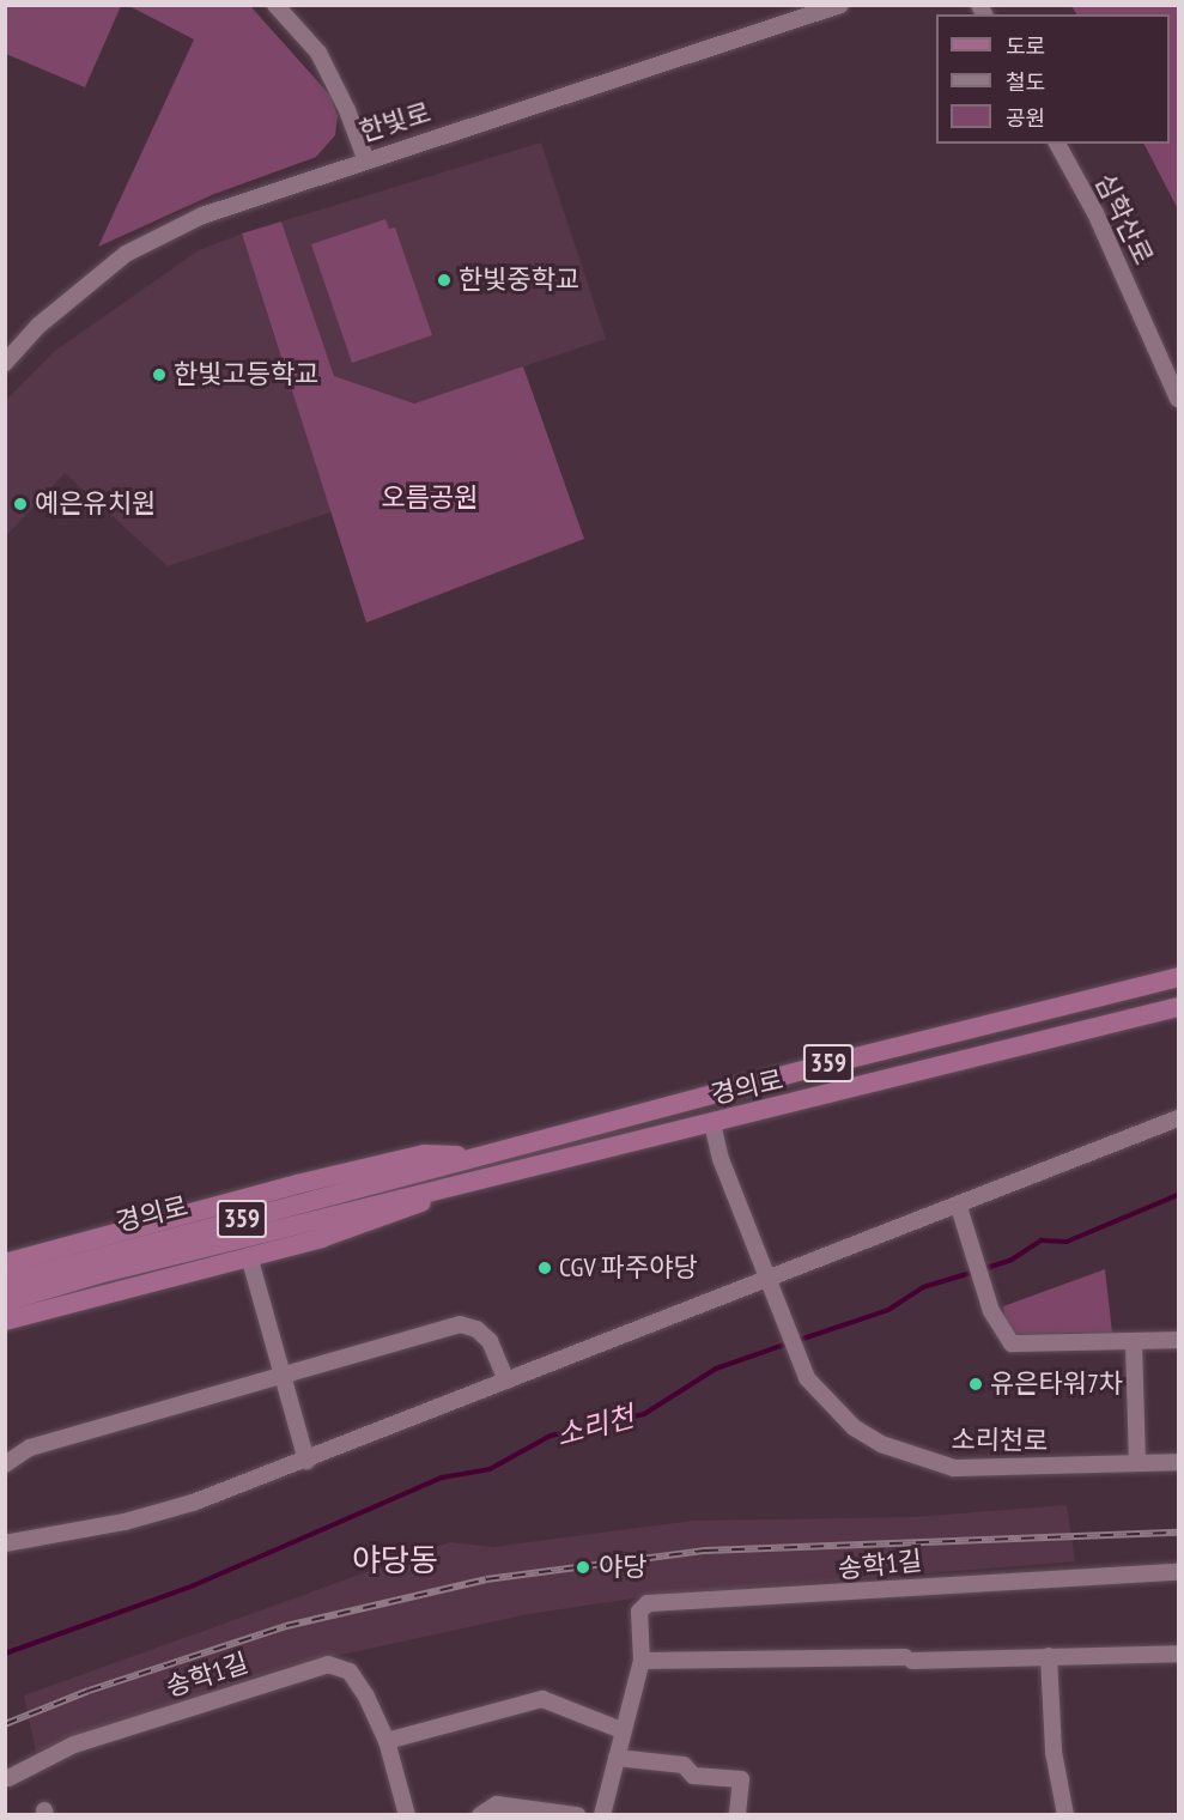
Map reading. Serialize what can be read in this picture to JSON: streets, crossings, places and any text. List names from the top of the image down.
{
  "streets": {
    "main road": ["359", "경의로"],
    "street": [
      "한빛로",
      "심학산로",
      "소리천로",
      "송학1길"
    ]
  },
  "districts": ["야당동"],
  "water": ["소리천"],
  "parks": ["오름공원"],
  "places": [
    "한빛중학교",
    "한빛고등학교",
    "예은유치원",
    "CGV 파주야당",
    "유은타워7차",
    "야당"
  ],
  "legend": ["도로", "철도", "공원"]
}
